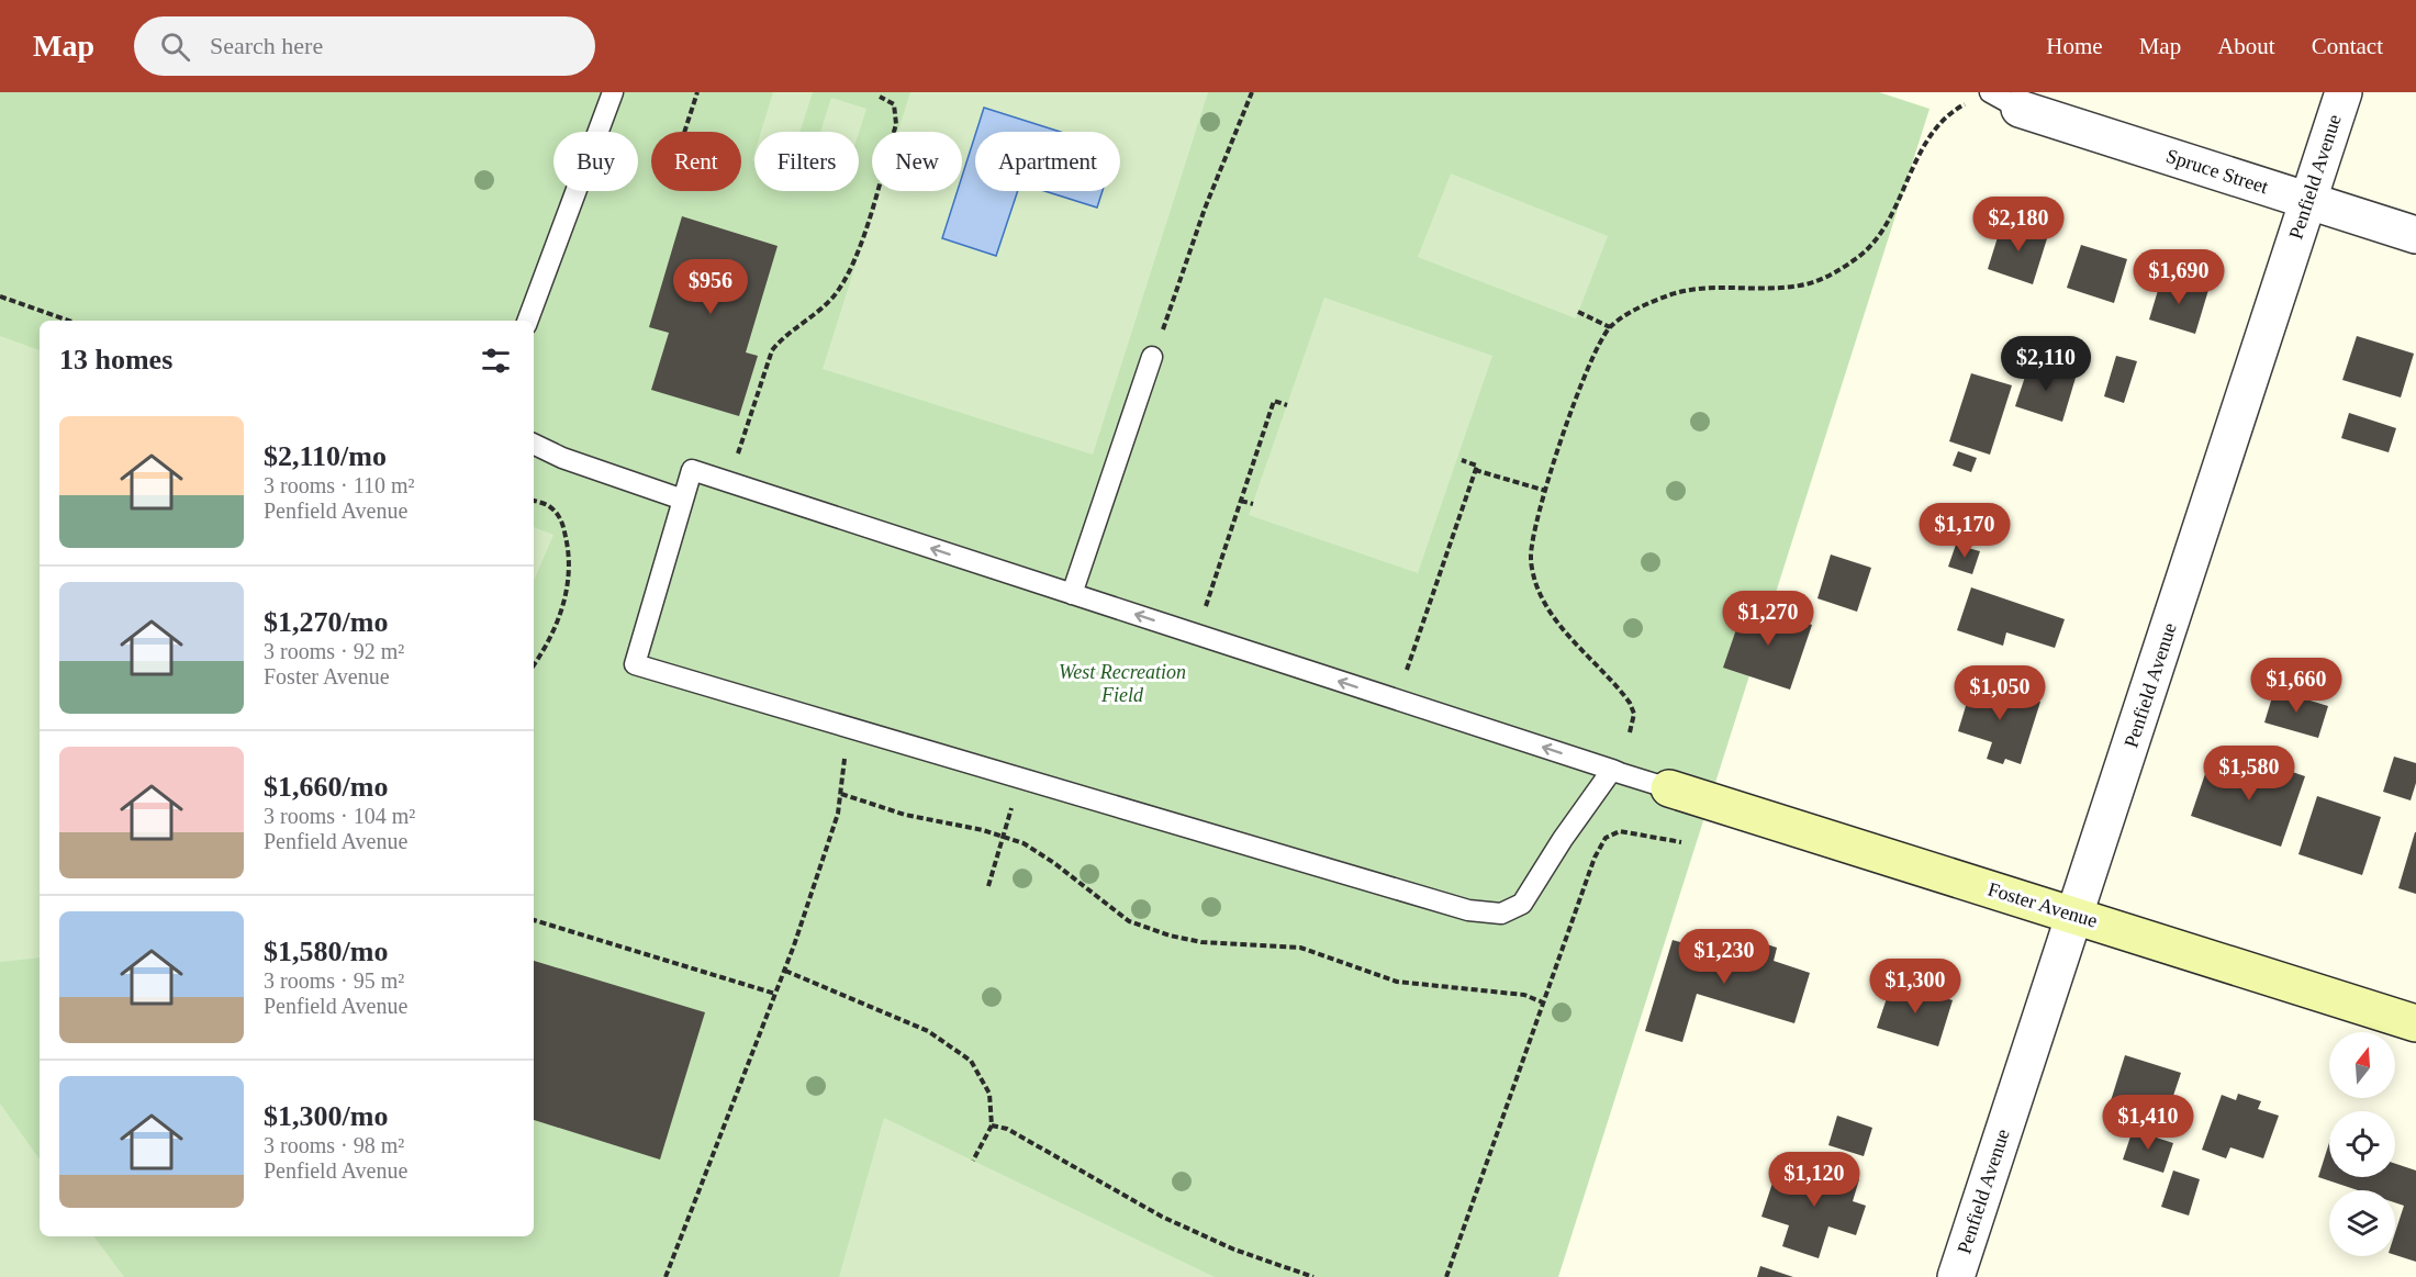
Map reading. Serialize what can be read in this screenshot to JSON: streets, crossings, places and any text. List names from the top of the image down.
{
  "streets": {
    "street": ["Spruce Street", "Penfield Avenue", "Foster Avenue"]
  },
  "crossings": [
    ["Spruce Street", "Penfield Avenue"],
    ["Penfield Avenue", "Foster Avenue"]
  ],
  "parks": ["West Recreation Field"],
  "north": "top",
  "page": {
    "header": "Map",
    "search": "Search here",
    "nav": [
      "Home",
      "Map",
      "About",
      "Contact"
    ],
    "chip": [
      "Buy",
      "Rent",
      "Filters",
      "New",
      "Apartment"
    ],
    "price": [
      "$2,180",
      "$1,690",
      "$956",
      "$2,110",
      "$1,170",
      "$1,270",
      "$1,660",
      "$1,050",
      "$1,580",
      "$1,230",
      "$1,300",
      "$1,410",
      "$1,120"
    ],
    "heading": "13 homes",
    "list": [
      {
        "name": "$2,110/mo",
        "note": "3 rooms · 110 m² · Penfield Avenue"
      },
      {
        "name": "$1,270/mo",
        "note": "3 rooms · 92 m² · Foster Avenue"
      },
      {
        "name": "$1,660/mo",
        "note": "3 rooms · 104 m² · Penfield Avenue"
      },
      {
        "name": "$1,580/mo",
        "note": "3 rooms · 95 m² · Penfield Avenue"
      },
      {
        "name": "$1,300/mo",
        "note": "3 rooms · 98 m² · Penfield Avenue"
      }
    ]
  }
}
